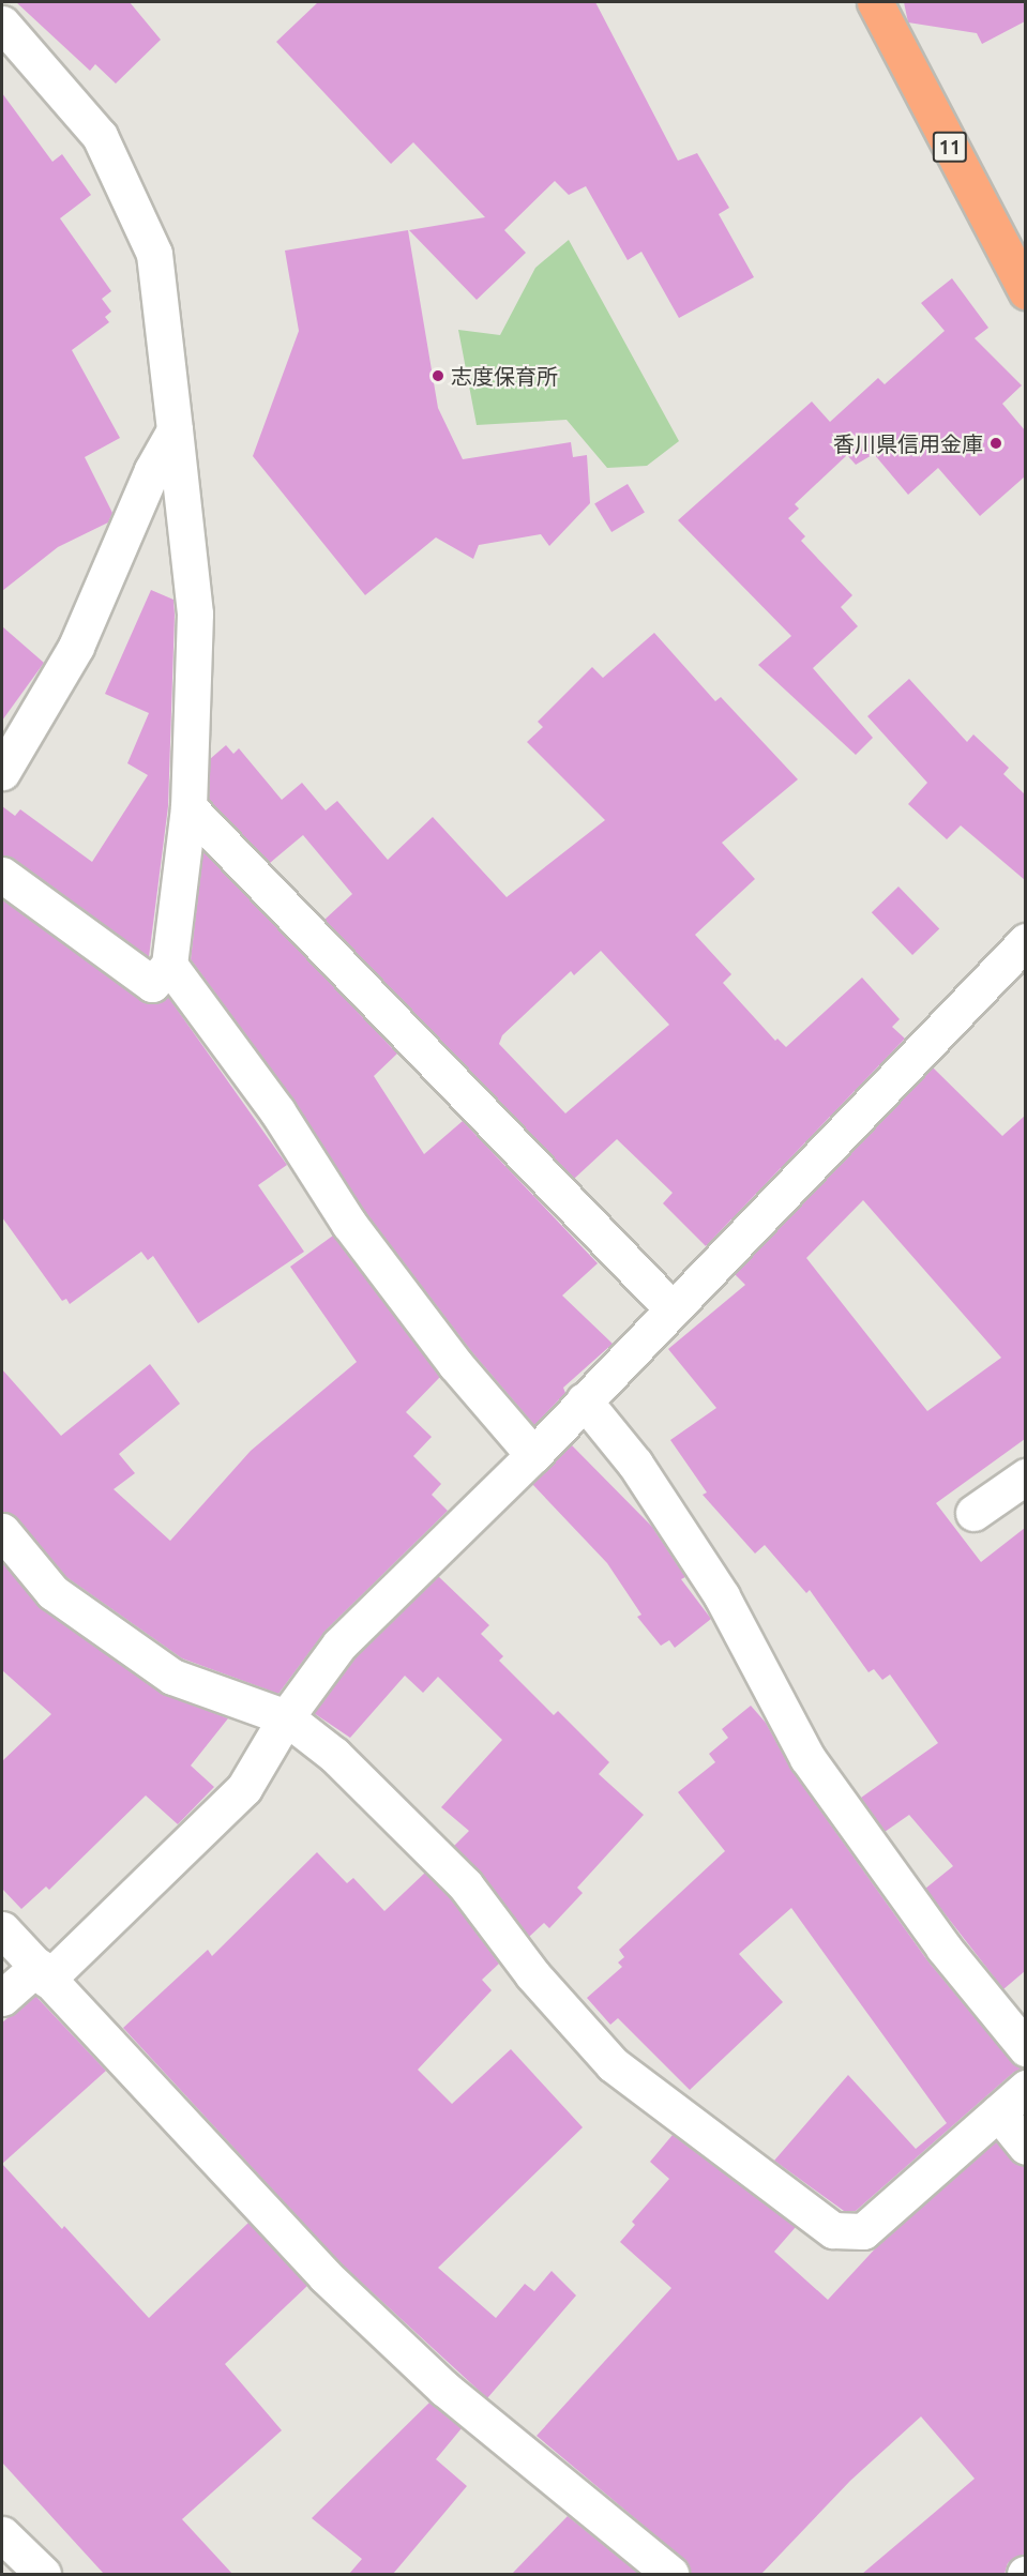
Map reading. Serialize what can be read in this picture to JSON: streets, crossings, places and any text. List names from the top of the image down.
{
  "streets": {
    "highway": ["11"]
  },
  "places": ["志度保育所", "香川県信用金庫"]
}
